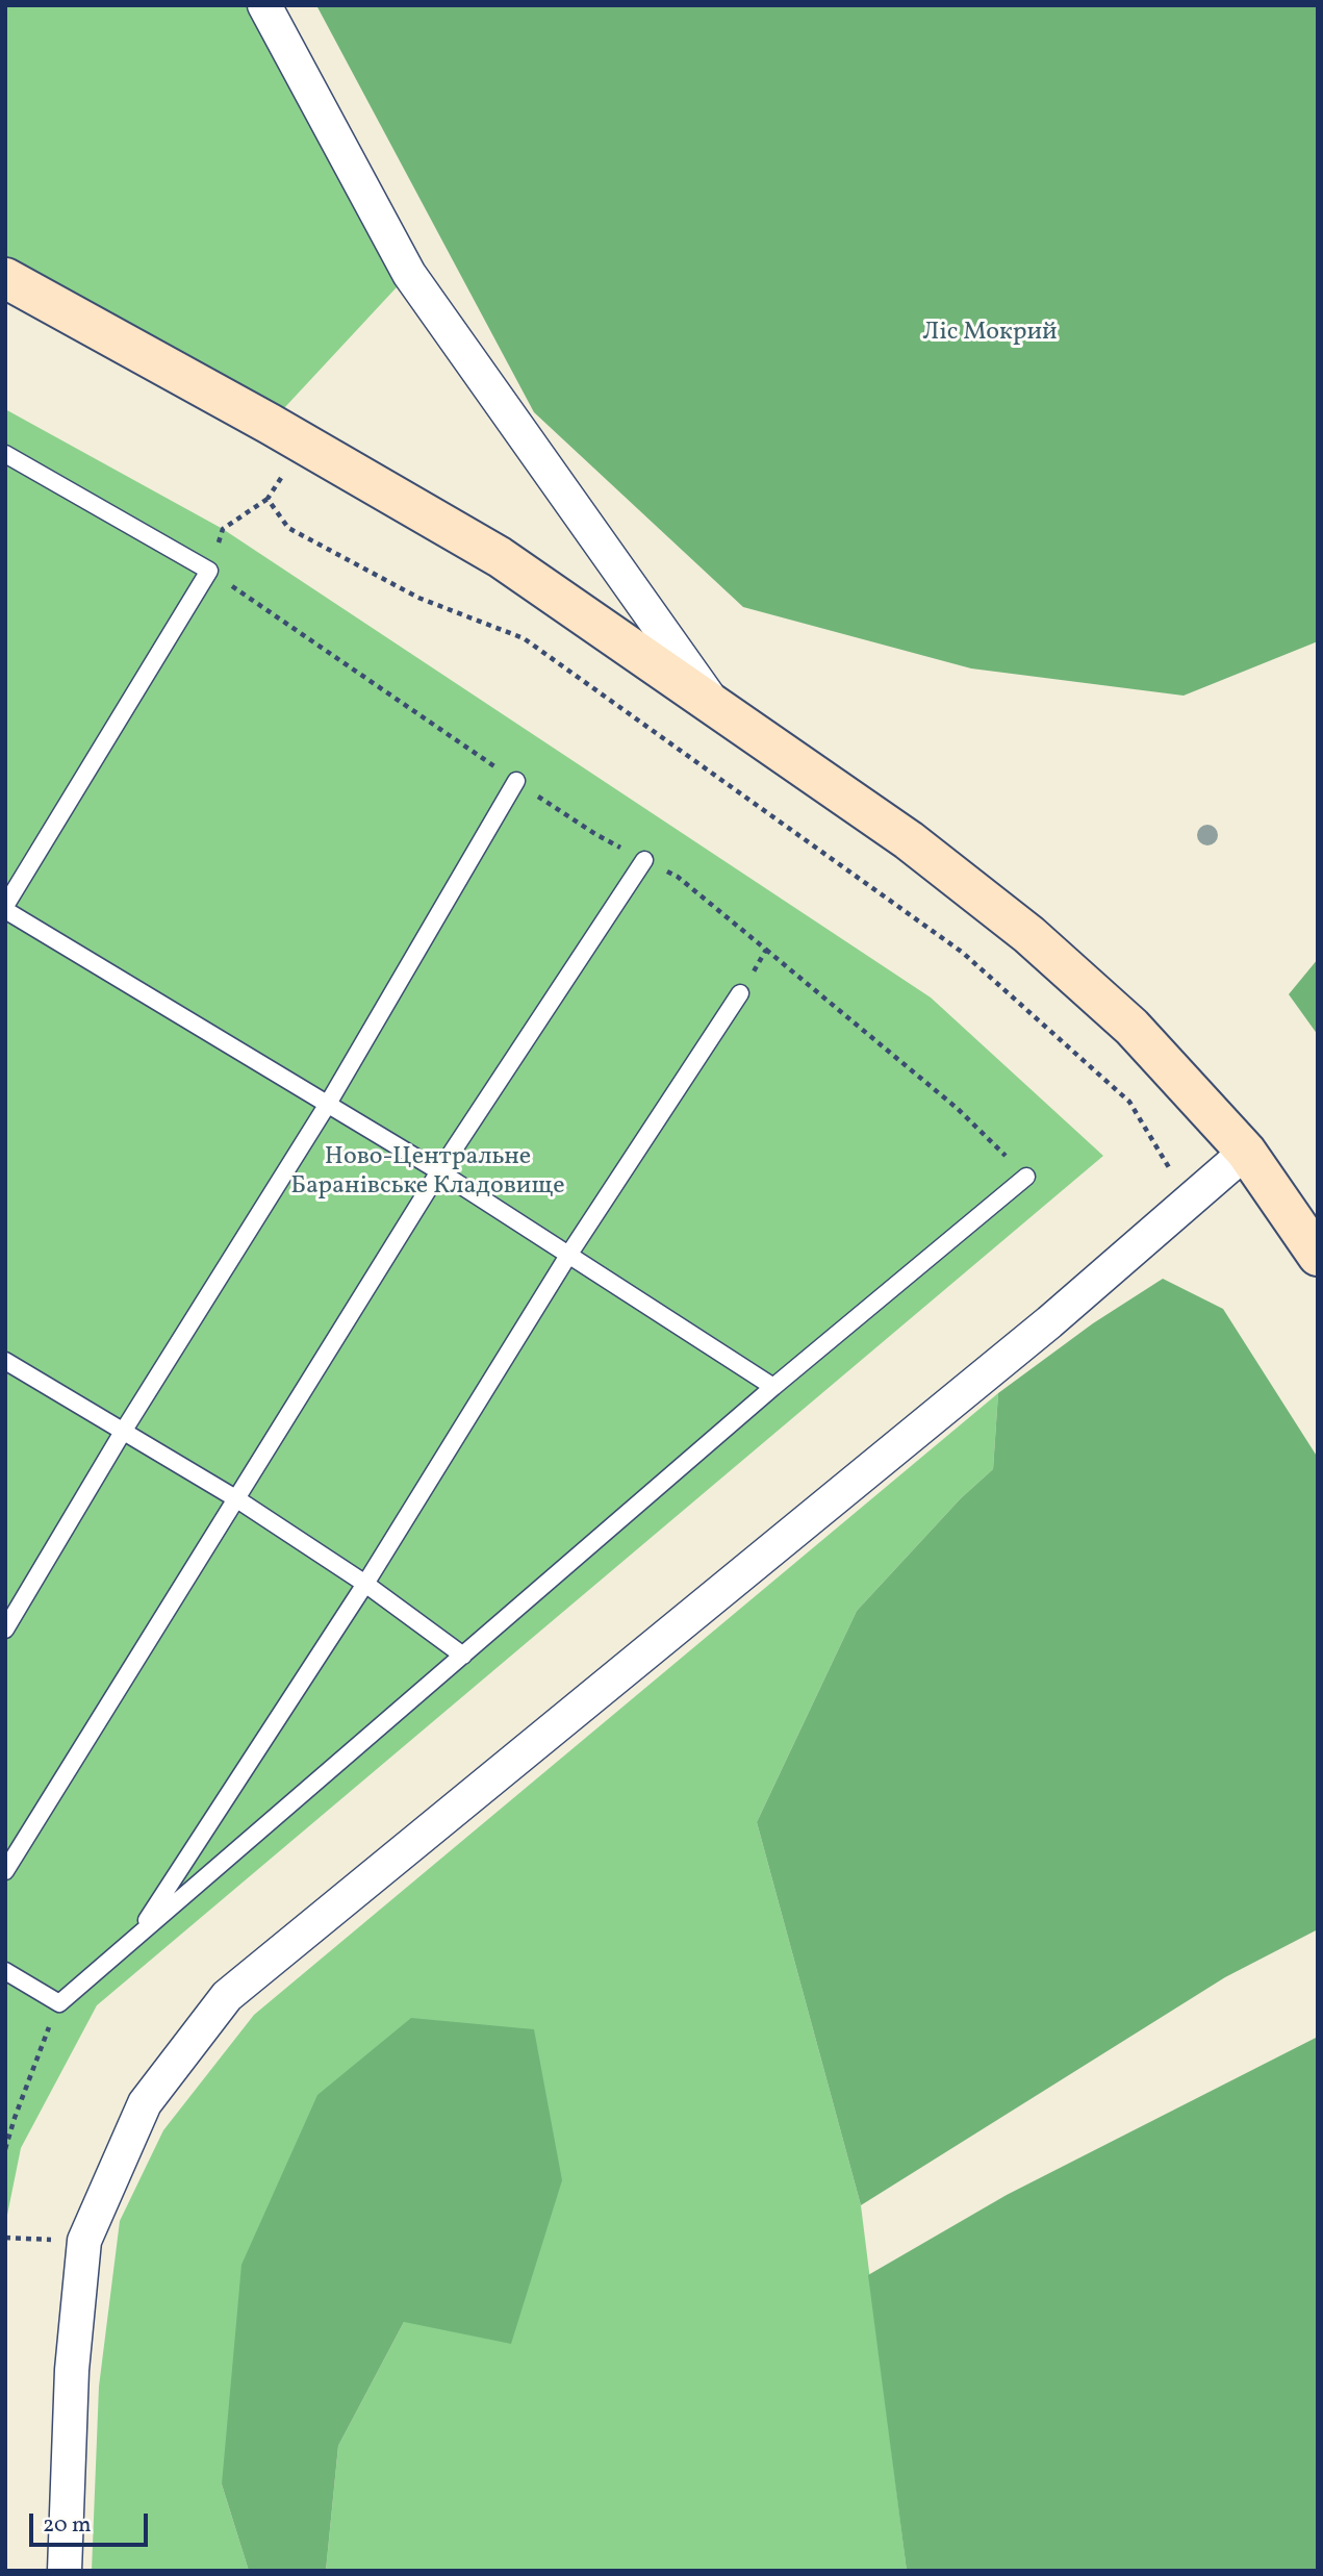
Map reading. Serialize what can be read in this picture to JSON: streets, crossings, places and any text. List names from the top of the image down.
{
  "parks": ["Ліс Мокрий", "Ново-Центральне Баранівське Кладовище"],
  "scale_bar": "20 m"
}
